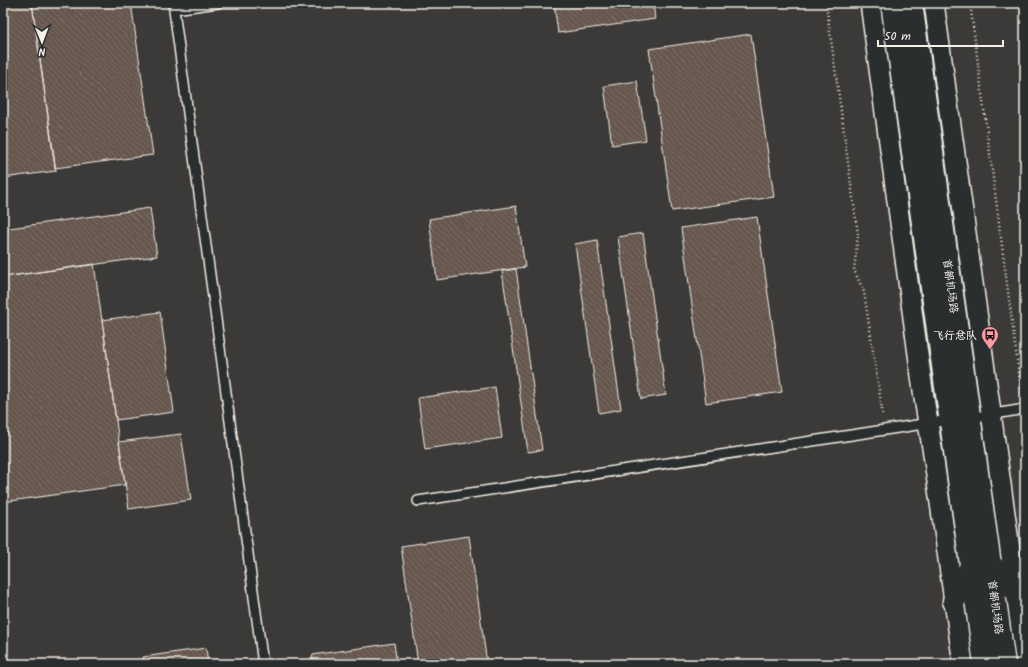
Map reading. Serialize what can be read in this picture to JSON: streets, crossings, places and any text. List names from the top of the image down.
{
  "streets": {
    "street": ["首都机场路"]
  },
  "places": {
    "bus stop": ["飞行总队"]
  },
  "scale_bar": "50 m",
  "north": "bottom"
}
